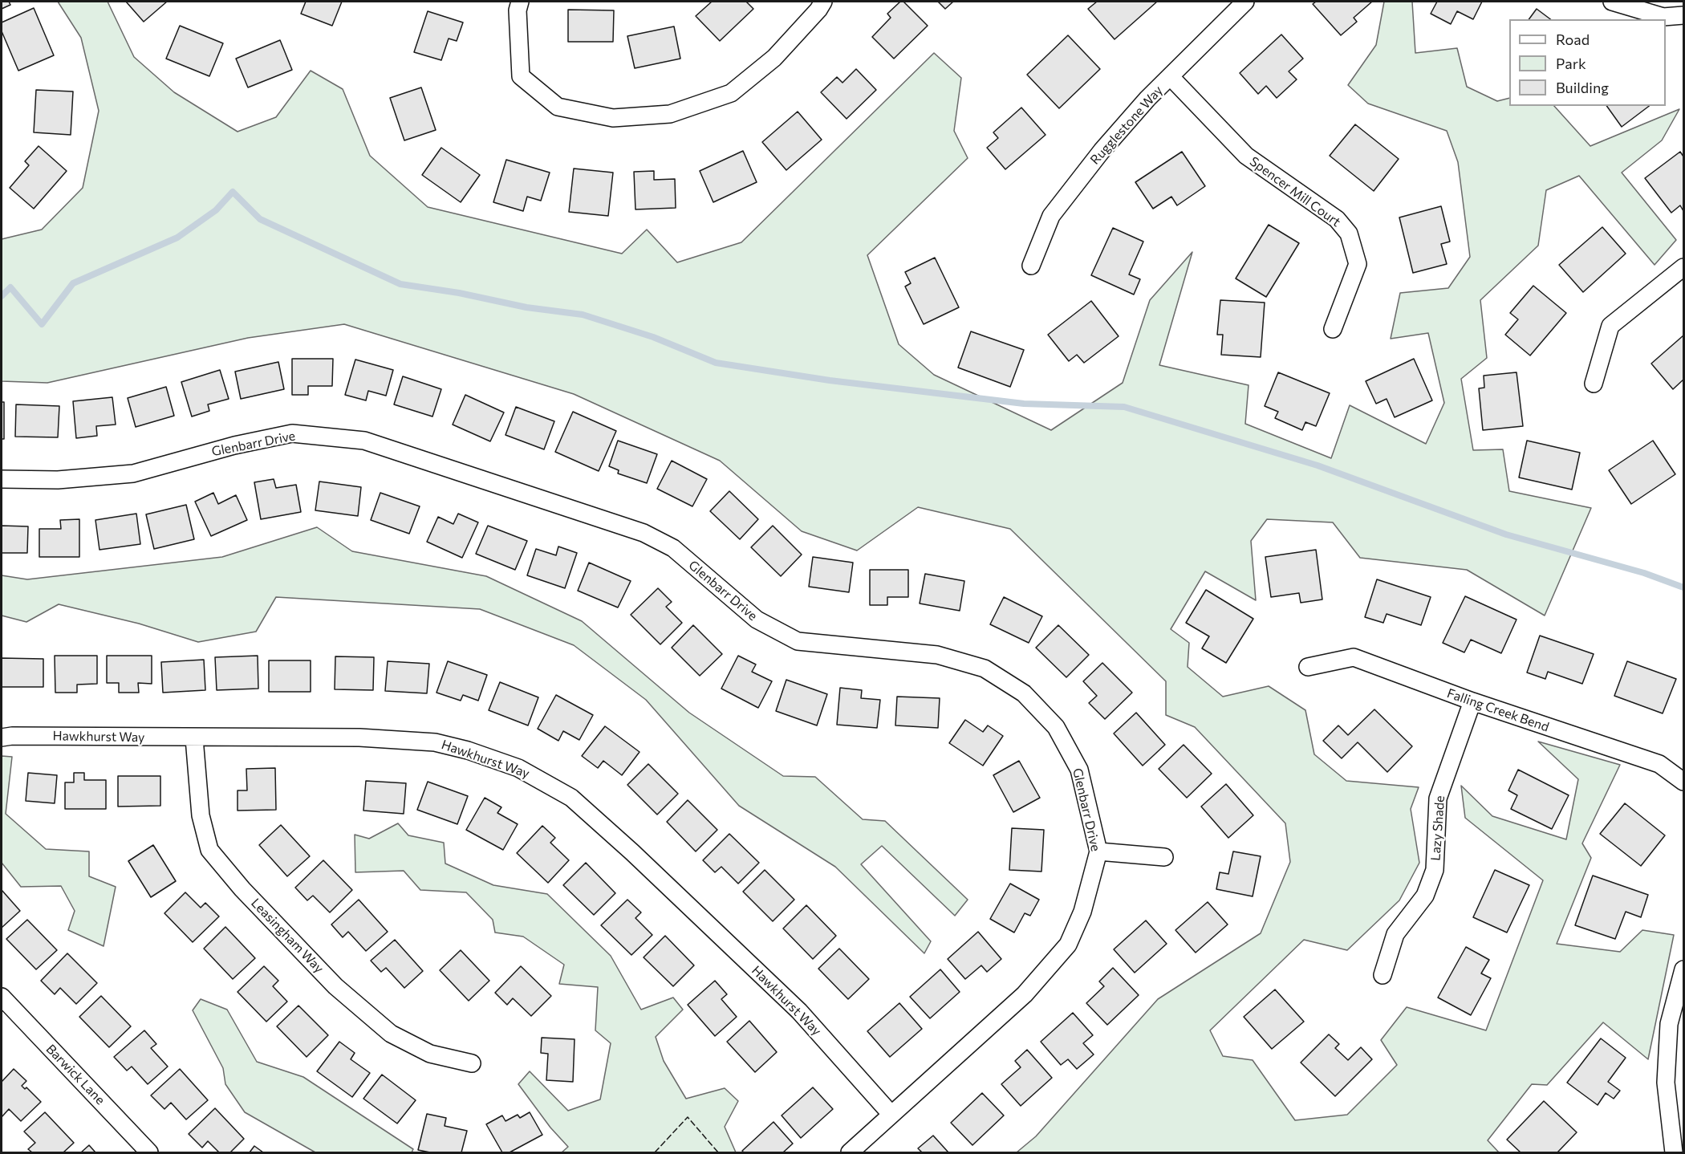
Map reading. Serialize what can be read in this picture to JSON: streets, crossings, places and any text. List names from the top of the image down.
{
  "streets": {
    "street": [
      "Rugglestone Way",
      "Spencer Mill Court",
      "Glenbarr Drive",
      "Falling Creek Bend",
      "Hawkhurst Way",
      "Lazy Shade",
      "Leasingham Way",
      "Barwick Lane"
    ]
  },
  "crossings": [
    ["Rugglestone Way", "Spencer Mill Court"],
    ["Glenbarr Drive", "Hawkhurst Way"],
    ["Falling Creek Bend", "Lazy Shade"],
    ["Hawkhurst Way", "Leasingham Way"]
  ],
  "legend": ["Road", "Park", "Building"]
}
